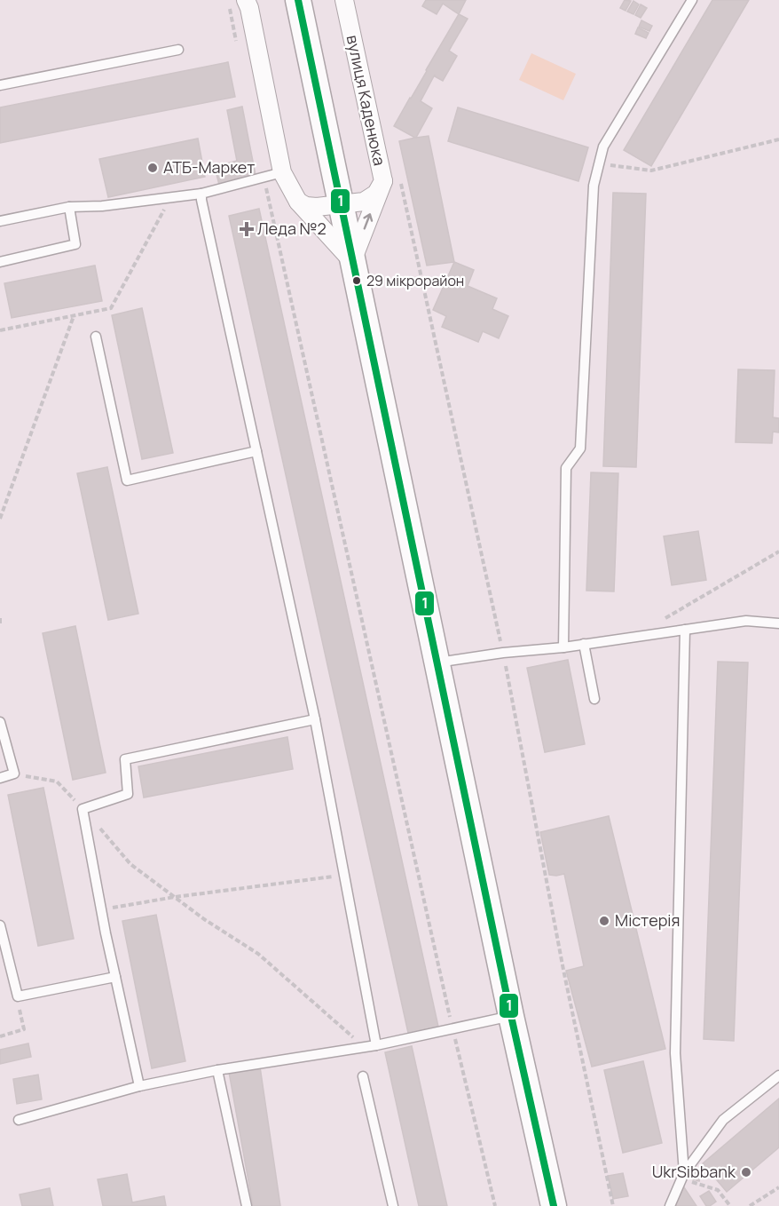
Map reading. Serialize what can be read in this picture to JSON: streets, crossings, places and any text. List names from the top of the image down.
{
  "streets": {
    "street": ["вулиця Каденюка"]
  },
  "places": {
    "other": [
      "АТБ-Маркет",
      "29 мікрорайон",
      "Містерія",
      "UkrSibbank"
    ],
    "health": ["Леда №2"]
  },
  "lines": ["transit line 1"]
}
